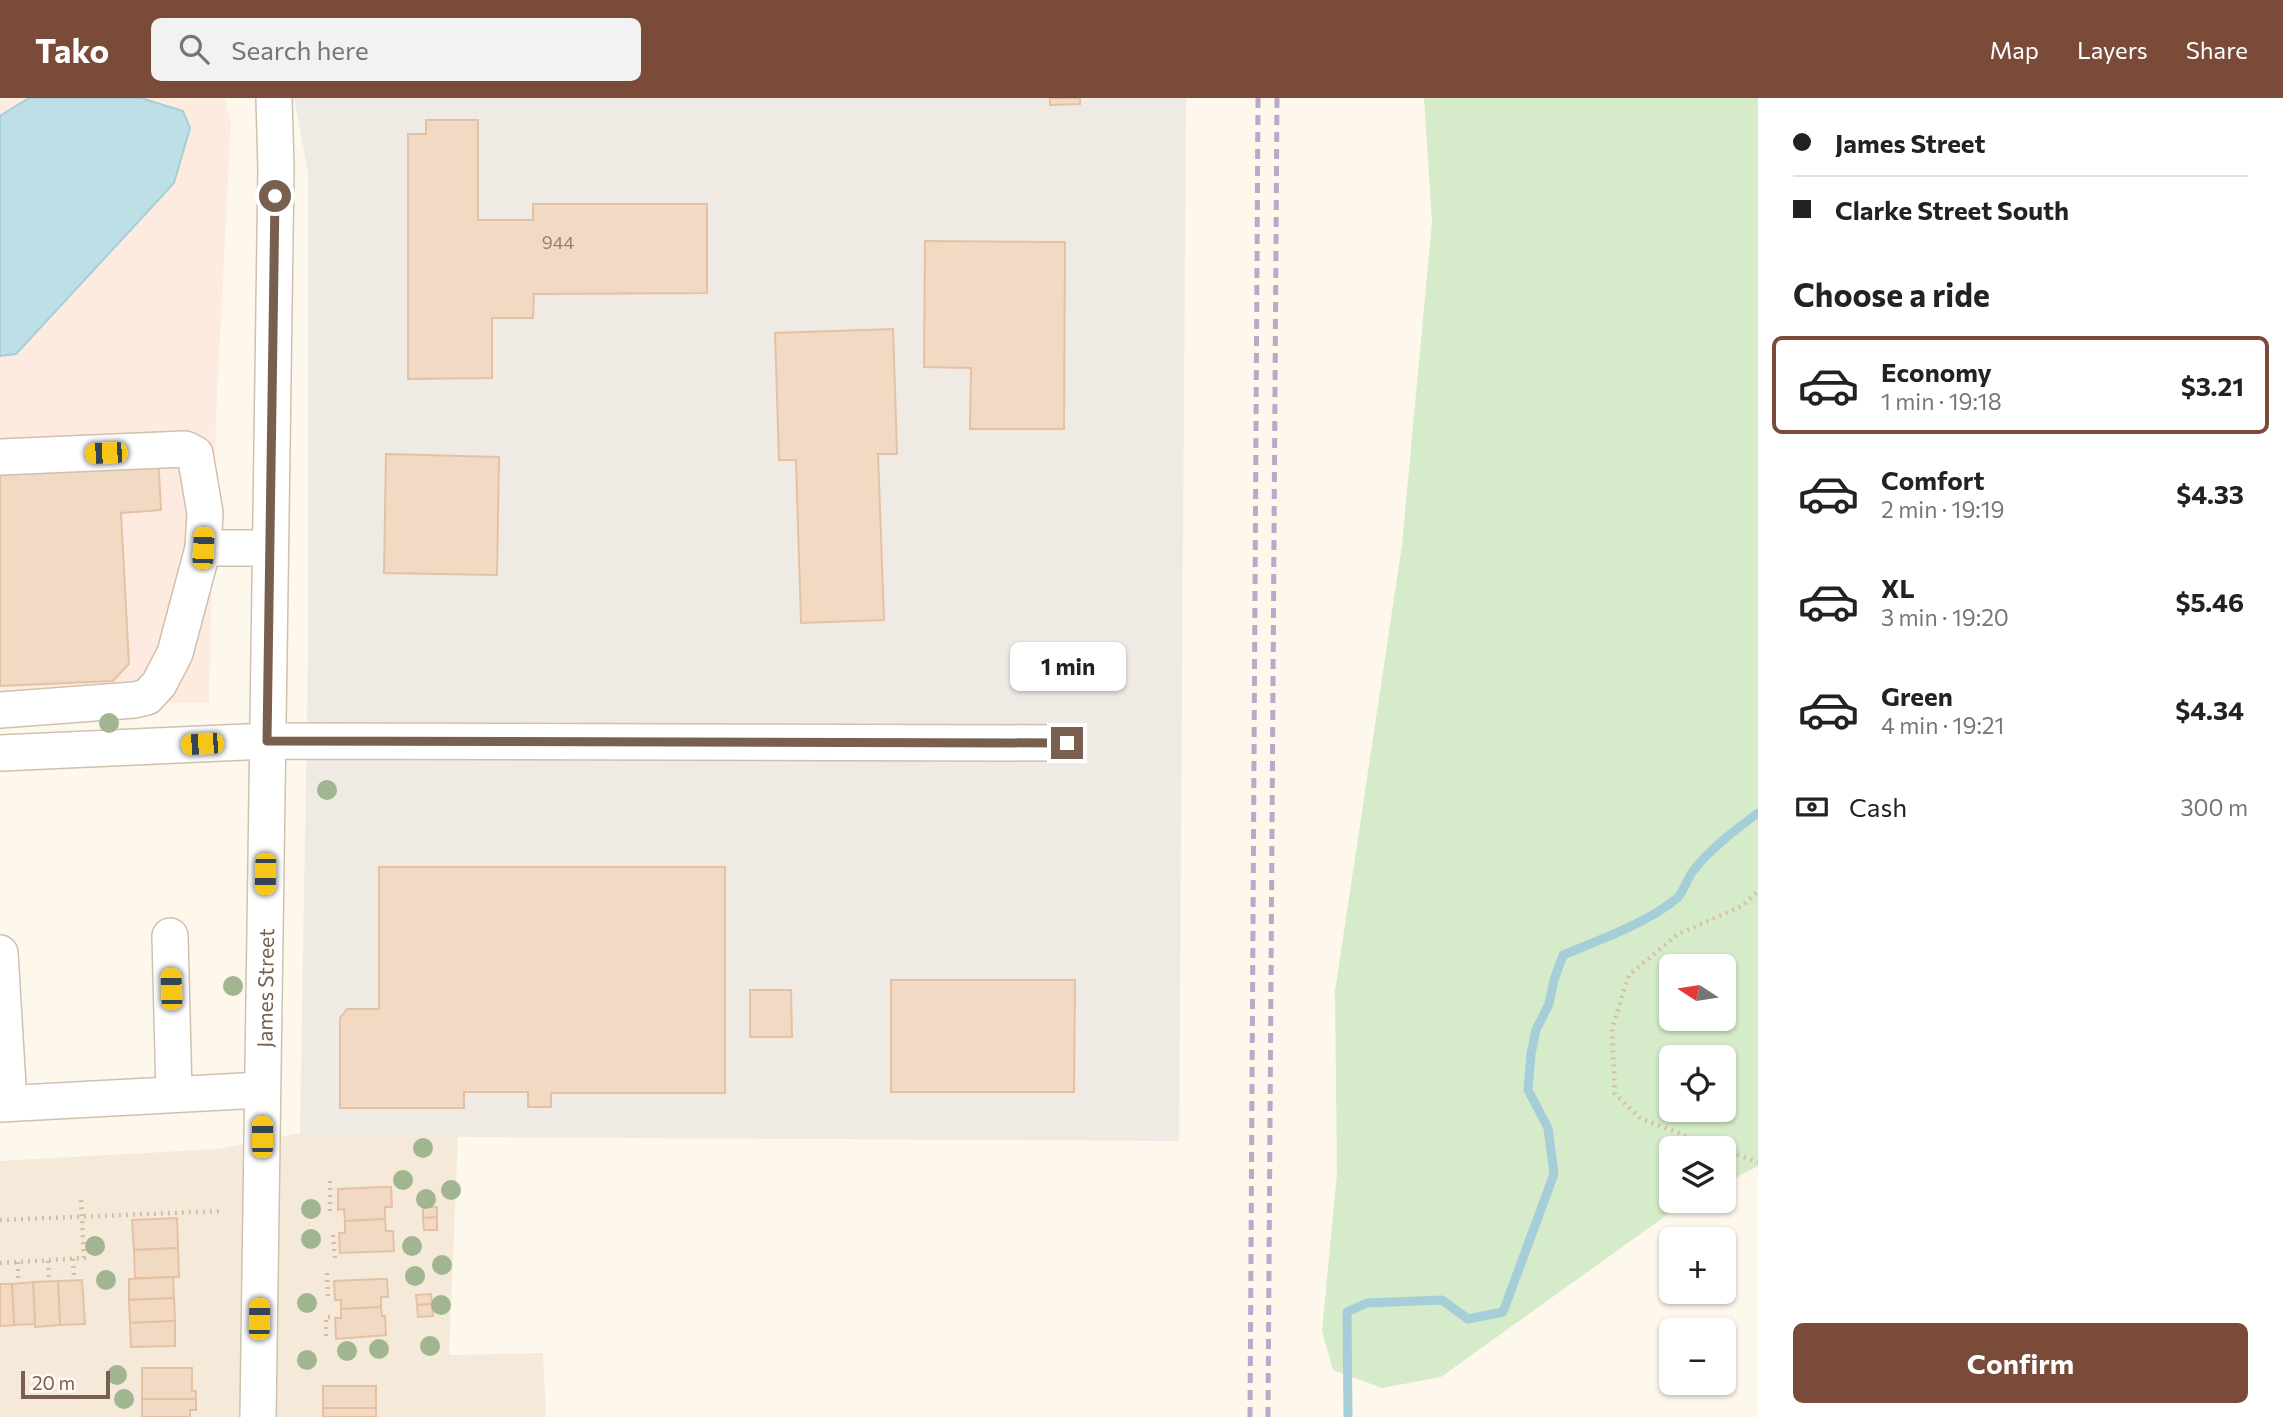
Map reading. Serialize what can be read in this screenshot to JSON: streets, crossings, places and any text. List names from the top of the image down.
{
  "streets": {
    "street": ["James Street"]
  },
  "house_numbers": ["944"],
  "scale_bar": "20 m",
  "north": "left",
  "page": {
    "header": "Tako",
    "search": "Search here",
    "nav": ["Map", "Layers", "Share"],
    "banner": ["James Street", "Clarke Street South"],
    "heading": "Choose a ride",
    "list": [
      {
        "name": "Economy",
        "note": "1 min · 19:18",
        "value": "$3.21"
      },
      {
        "name": "Comfort",
        "note": "2 min · 19:19",
        "value": "$4.33"
      },
      {
        "name": "XL",
        "note": "3 min · 19:20",
        "value": "$5.46"
      },
      {
        "name": "Green",
        "note": "4 min · 19:21",
        "value": "$4.34"
      }
    ],
    "bubble": "1 min",
    "pay": ["Cash", "300 m"],
    "map_buttons": ["+", "−"],
    "buttons": "Confirm",
    "scale": "20 m"
  }
}
